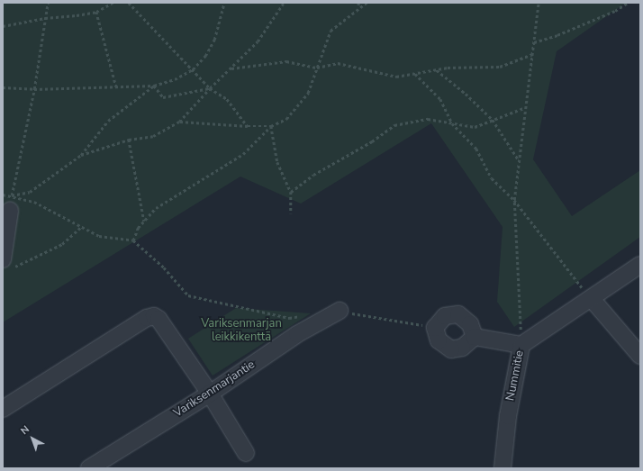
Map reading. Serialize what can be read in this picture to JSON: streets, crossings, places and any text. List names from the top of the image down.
{
  "streets": {
    "street": ["Nummitie", "Variksenmarjantie"]
  },
  "parks": ["Variksenmarjan leikkikenttä"],
  "north": "top left"
}
